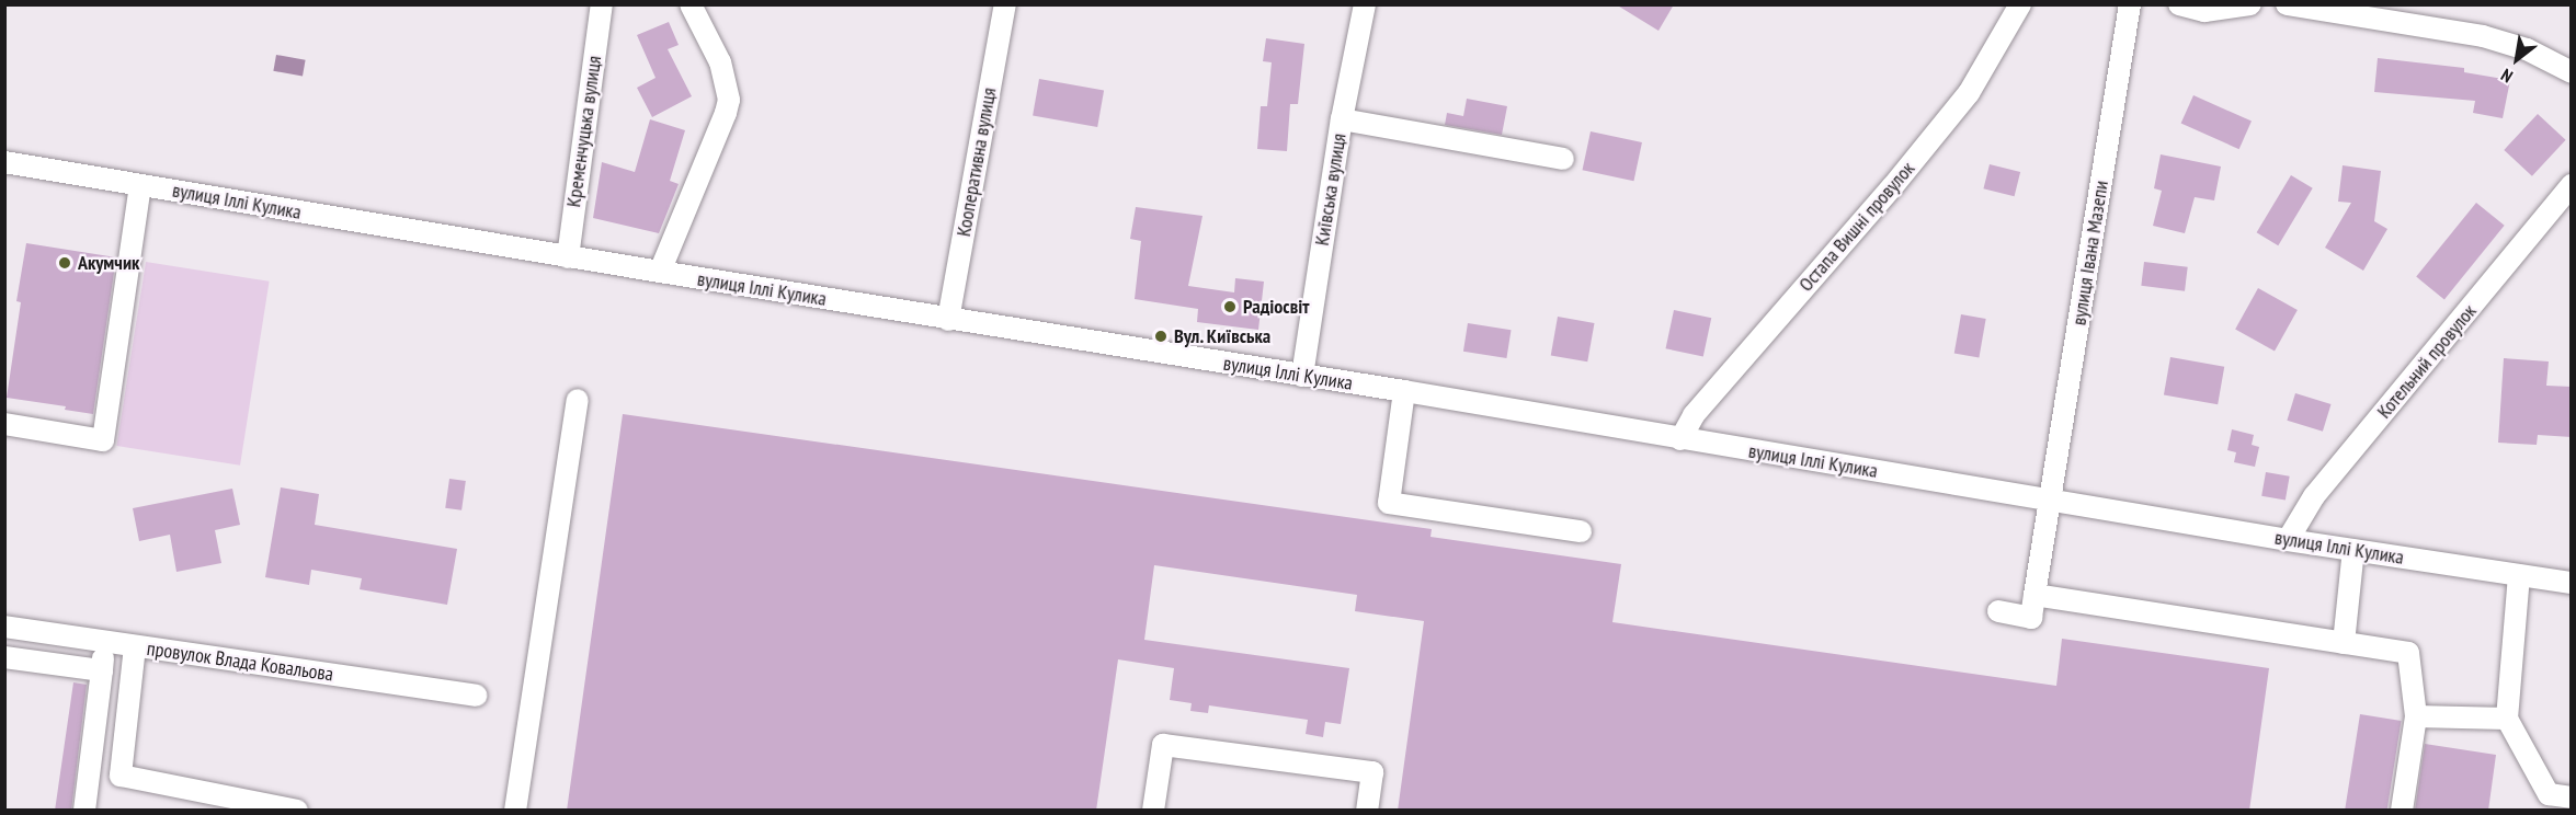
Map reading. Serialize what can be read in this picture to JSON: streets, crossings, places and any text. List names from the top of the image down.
{
  "streets": {
    "street": [
      "Кременчуцька вулиця",
      "Кооперативна вулиця",
      "Київська вулиця",
      "вулиця Іллі Кулика",
      "Остапа Вишні провулок",
      "вулиця Івана Мазепи",
      "Котельний провулок",
      "провулок Влада Ковальова"
    ]
  },
  "crossings": [
    ["Кременчуцька вулиця", "вулиця Іллі Кулика"],
    ["Кооперативна вулиця", "вулиця Іллі Кулика"],
    ["Київська вулиця", "вулиця Іллі Кулика"],
    ["вулиця Іллі Кулика", "Остапа Вишні провулок"],
    ["вулиця Іллі Кулика", "вулиця Івана Мазепи"],
    ["вулиця Іллі Кулика", "Котельний провулок"]
  ],
  "places": ["Акумчик", "Радіосвіт", "Вул. Київська"],
  "north": "bottom left"
}
